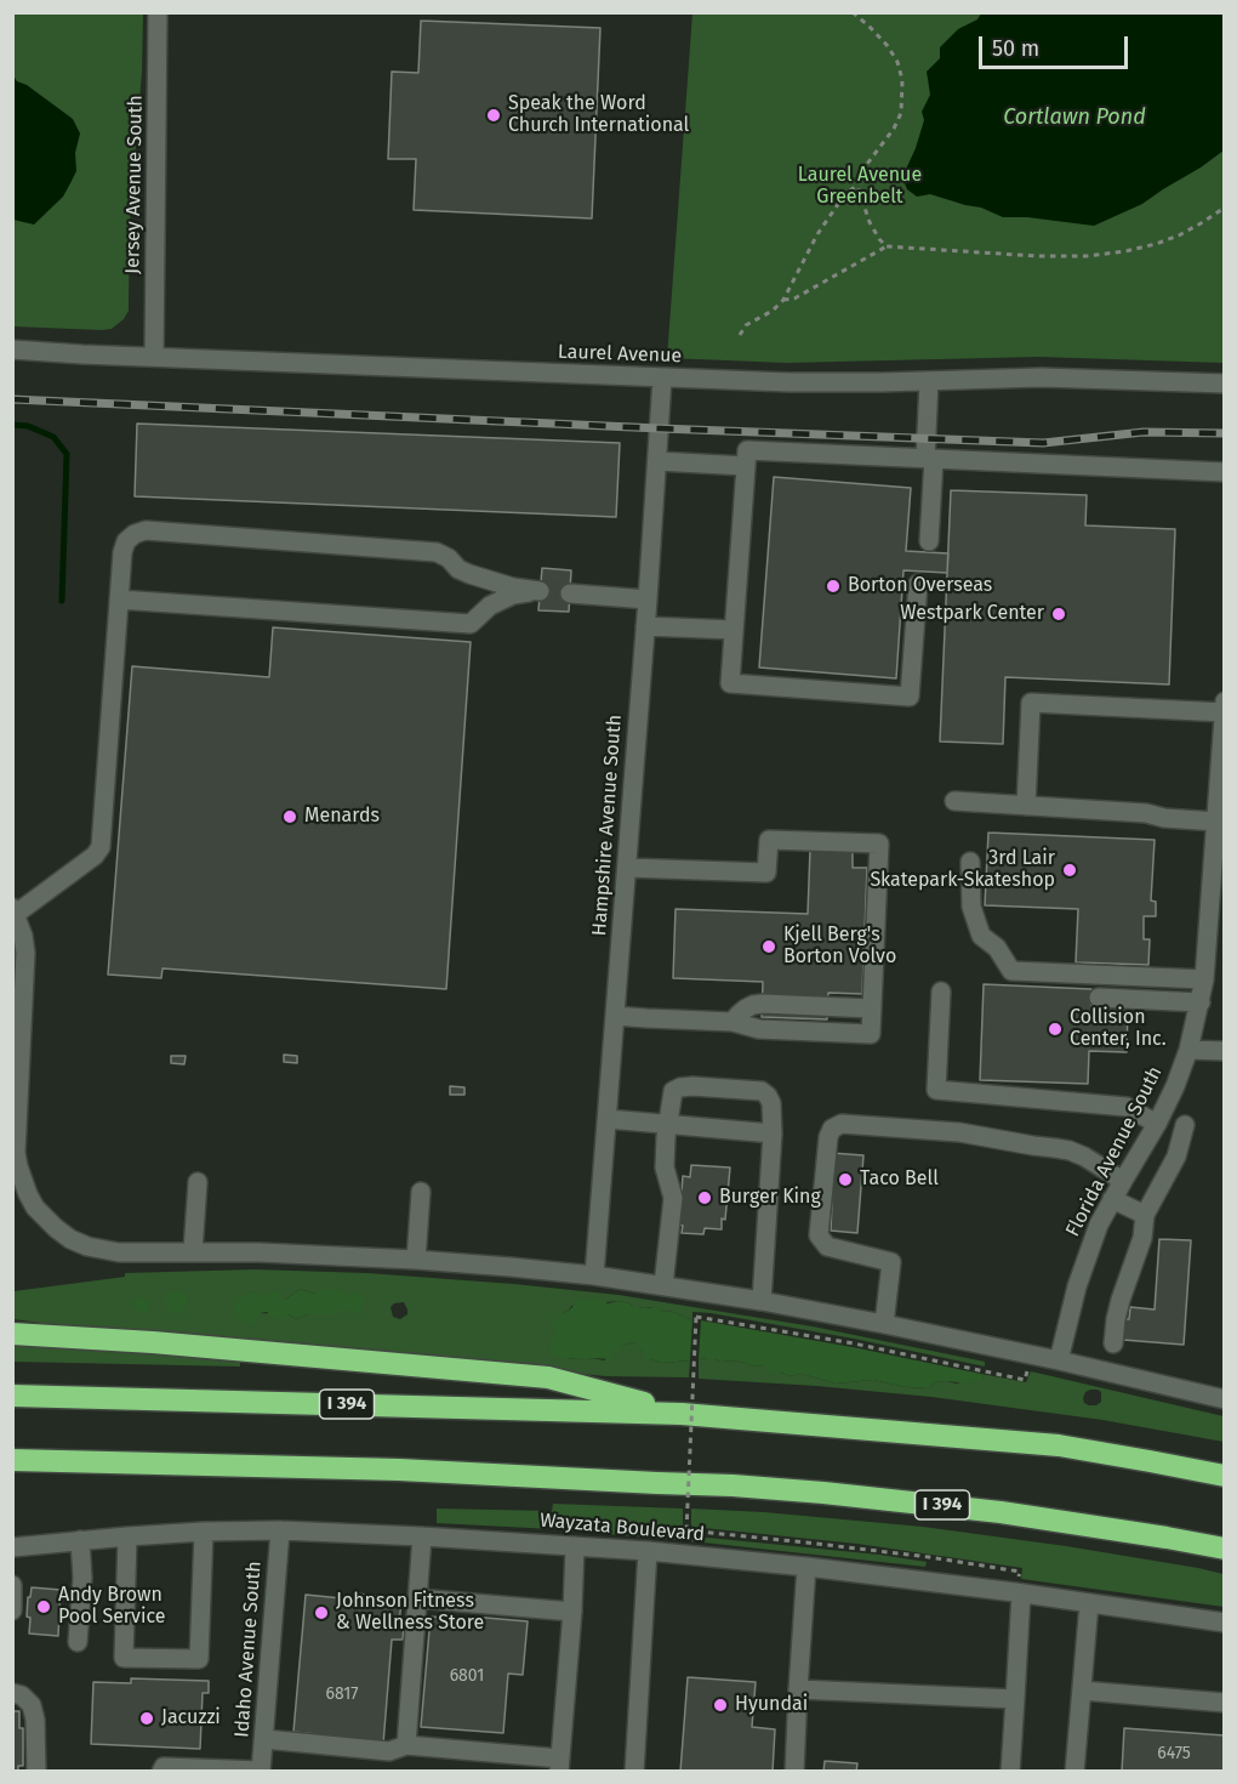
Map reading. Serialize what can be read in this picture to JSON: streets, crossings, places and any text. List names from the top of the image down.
{
  "streets": {
    "highway": ["I 394"],
    "street": [
      "Jersey Avenue South",
      "Laurel Avenue",
      "Hampshire Avenue South",
      "Florida Avenue South",
      "Wayzata Boulevard",
      "Idaho Avenue South"
    ]
  },
  "crossings": [
    ["Jersey Avenue South", "Laurel Avenue"],
    ["Laurel Avenue", "Hampshire Avenue South"],
    ["Wayzata Boulevard", "Idaho Avenue South"]
  ],
  "water": ["Cortlawn Pond"],
  "parks": ["Laurel Avenue Greenbelt"],
  "places": [
    "Speak the Word Church International",
    "Borton Overseas",
    "Westpark Center",
    "Menards",
    "3rd Lair Skatepark-Skateshop",
    "Kjell Berg's Borton Volvo",
    "Collision Center, Inc.",
    "Taco Bell",
    "Burger King",
    "Andy Brown Pool Service",
    "Johnson Fitness & Wellness Store",
    "Hyundai",
    "Jacuzzi"
  ],
  "house_numbers": ["6801", "6817", "6475"],
  "scale_bar": "50 m"
}
